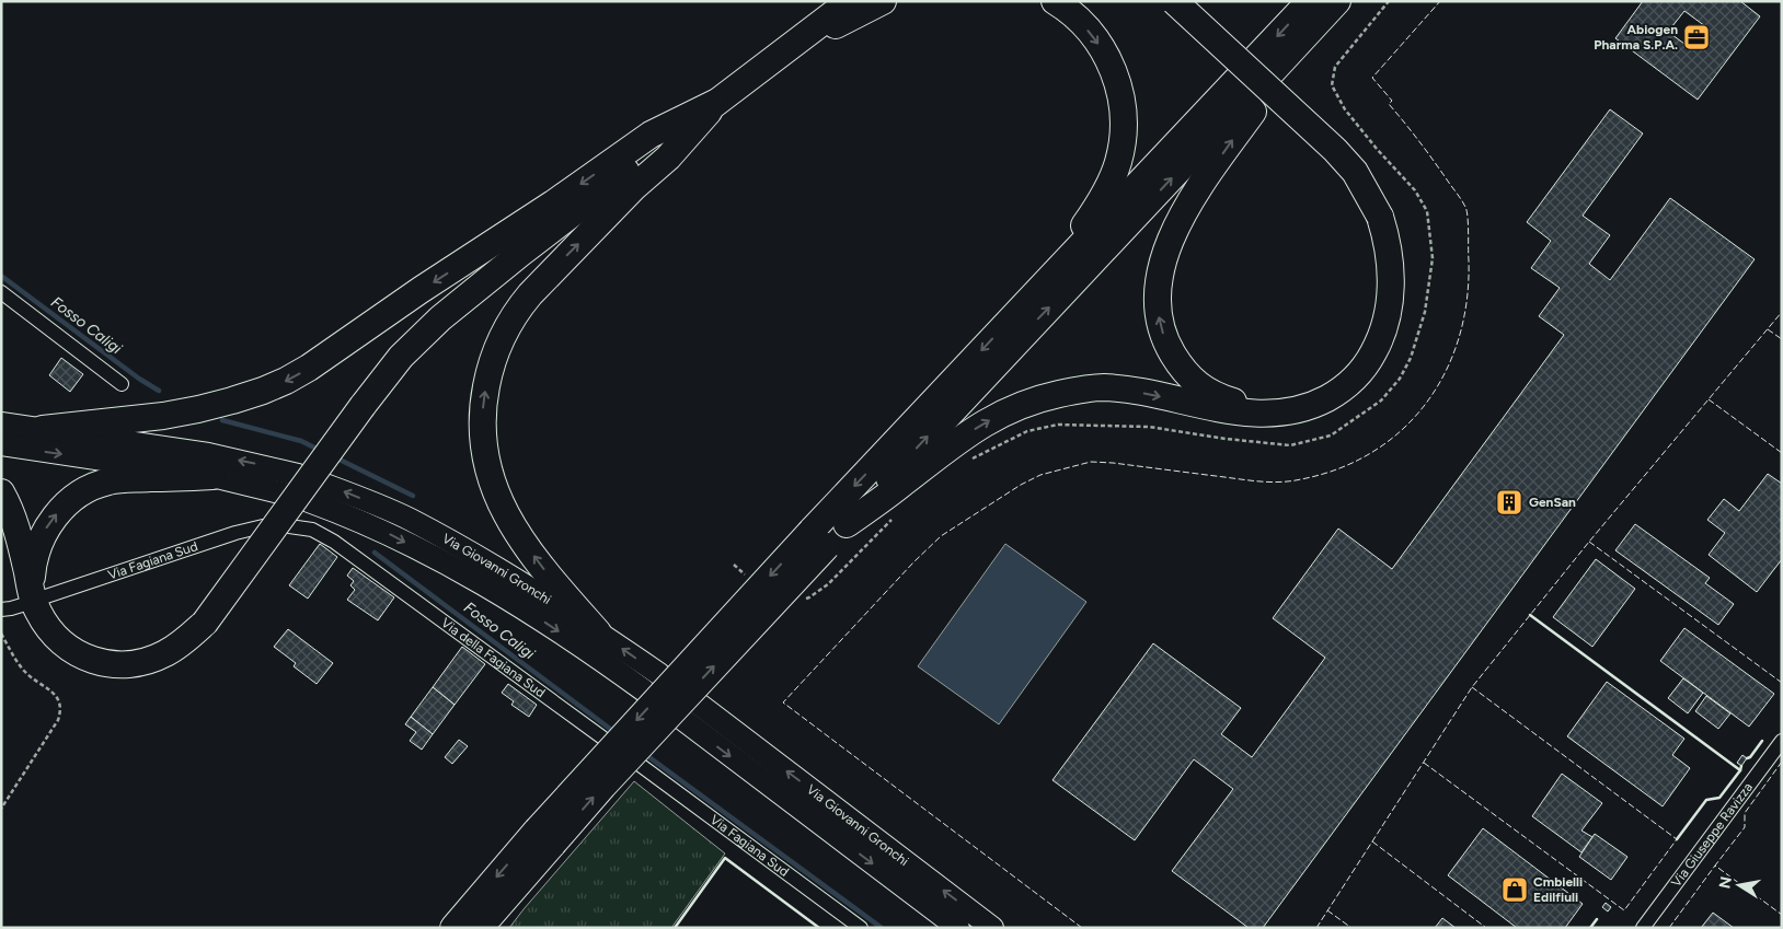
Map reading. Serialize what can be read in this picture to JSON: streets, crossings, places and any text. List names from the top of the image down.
{
  "streets": {
    "main road": ["Via Giovanni Gronchi"],
    "street": ["Via Fagiana Sud", "Via della Fagiana Sud", "Via Giuseppe Ravizza"]
  },
  "water": ["Fosso Caligi"],
  "places": {
    "office": ["Abiogen Pharma S.P.A."],
    "building": ["GenSan"],
    "shop": ["Cmbielli Edilfiuli"]
  },
  "north": "left"
}
